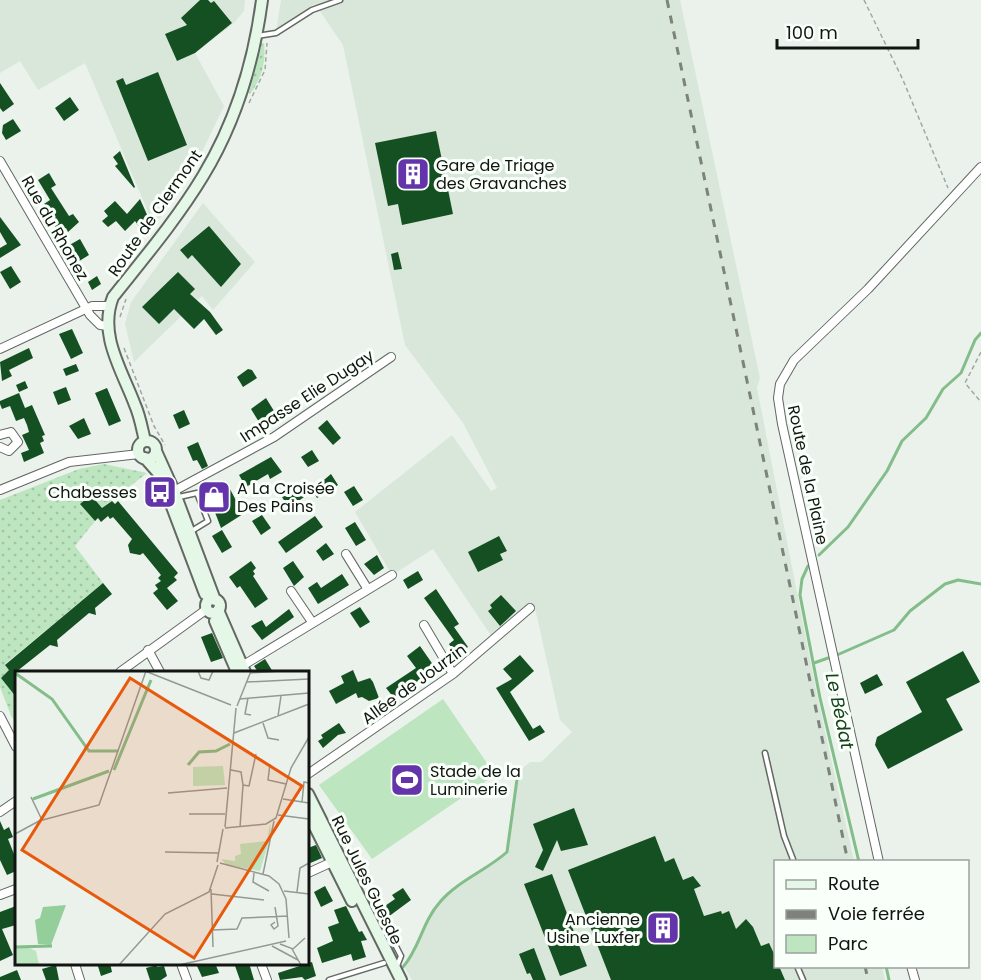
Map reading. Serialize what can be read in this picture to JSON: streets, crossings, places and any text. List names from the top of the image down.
{
  "streets": {
    "main road": ["Route de Clermont", "Rue Jules Guesde"],
    "street": [
      "Rue du Rhonez",
      "Impasse Elie Dugay",
      "Route de la Plaine",
      "Allée de Jourzin"
    ]
  },
  "water": ["Le Bédat"],
  "places": {
    "building": ["Gare de Triage des Gravanches", "Ancienne Usine Luxfer"],
    "bus stop": ["Chabesses"],
    "shop": ["A La Croisée Des Pains"],
    "sports": ["Stade de la Luminerie"]
  },
  "legend": ["Route", "Voie ferrée", "Parc"],
  "scale_bar": "100 m"
}
